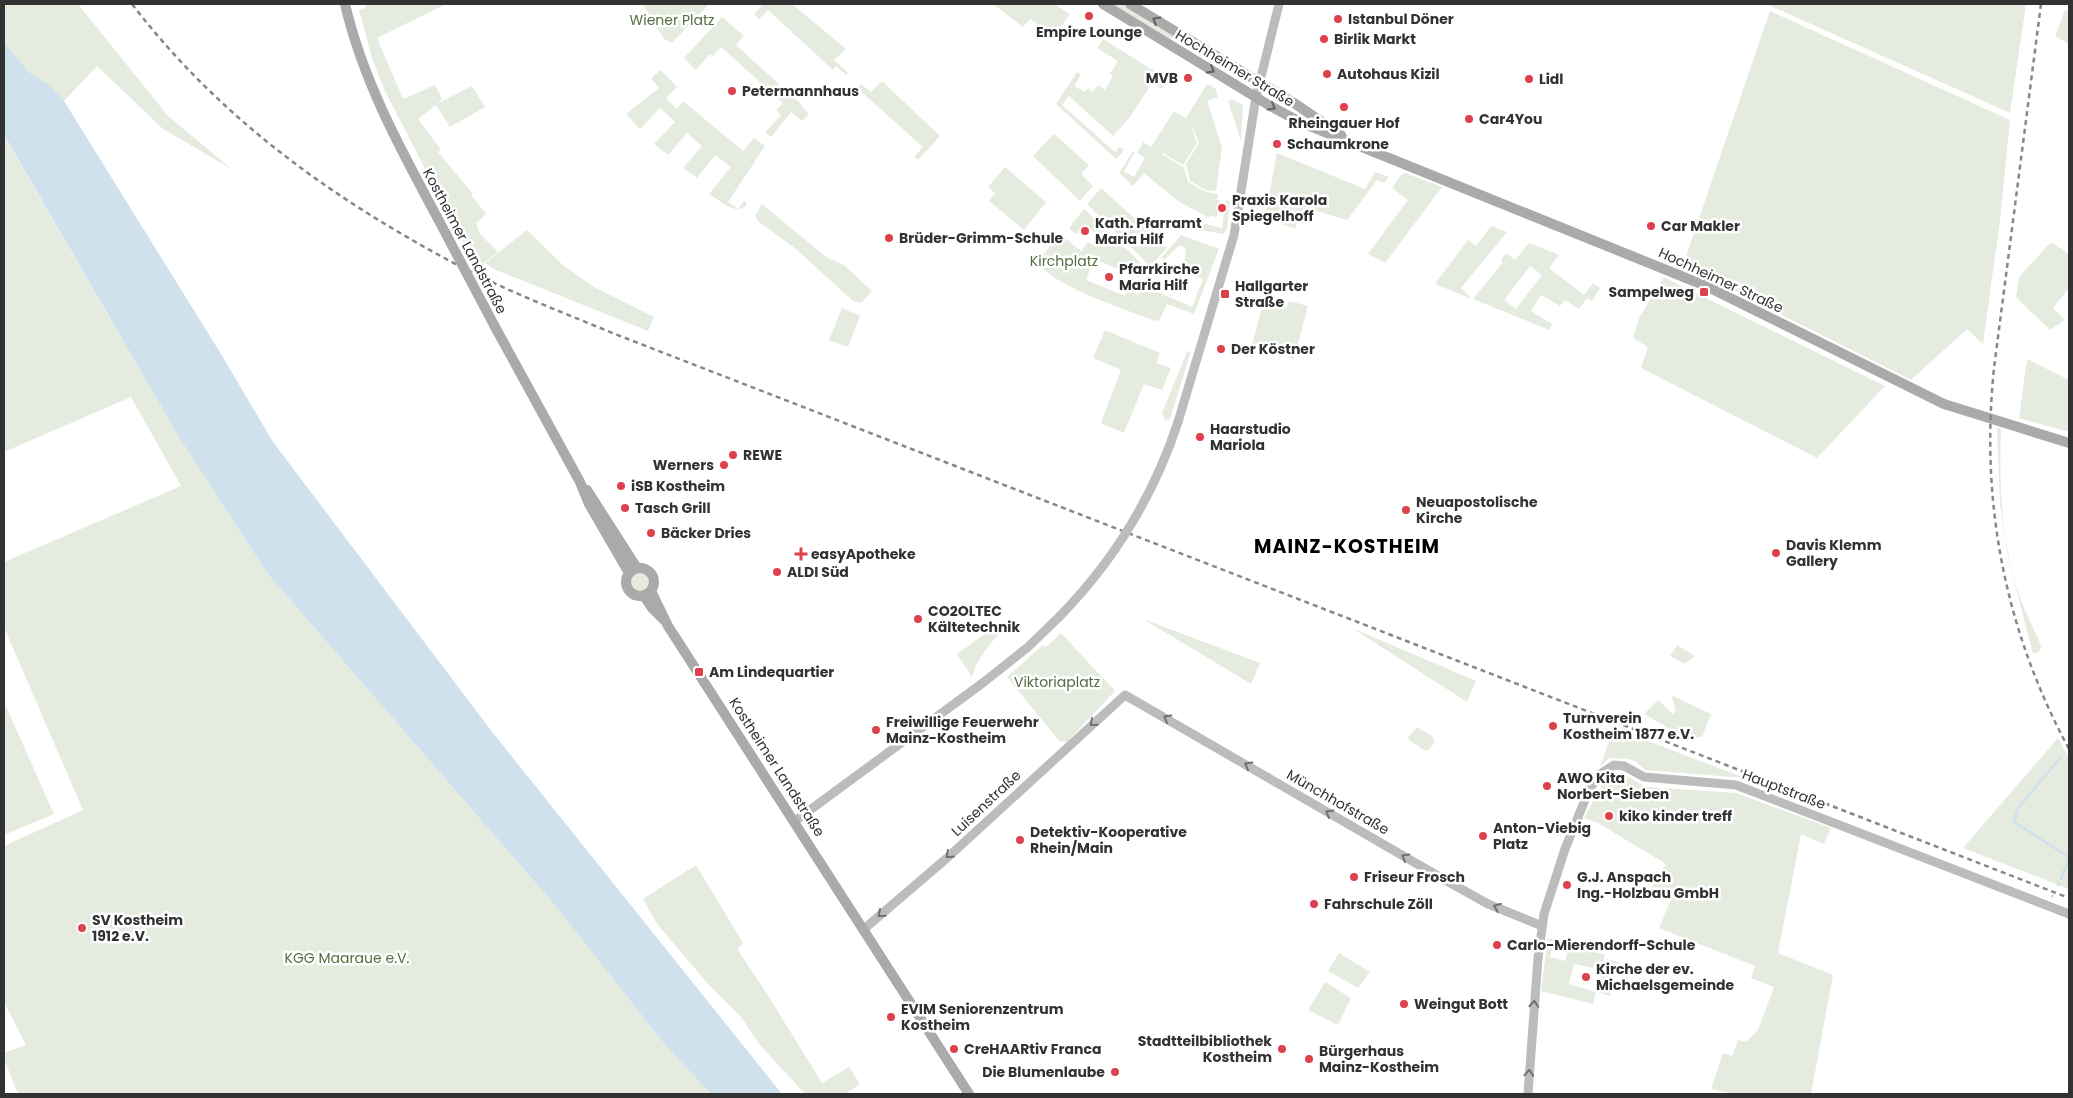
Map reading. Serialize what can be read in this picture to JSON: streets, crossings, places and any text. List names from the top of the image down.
{
  "streets": {
    "main road": ["Hochheimer Straße", "Kostheimer Landstraße"],
    "street": ["Hauptstraße", "Münchhofstraße", "Luisenstraße"]
  },
  "crossings": [
    ["Kostheimer Landstraße", "Luisenstraße"],
    ["Hauptstraße", "Münchhofstraße"],
    ["Münchhofstraße", "Luisenstraße"]
  ],
  "one_way": ["Münchhofstraße", "Luisenstraße"],
  "districts": ["MAINZ-KOSTHEIM"],
  "parks": [
    "Wiener Platz",
    "Kirchplatz",
    "Viktoriaplatz",
    "KGG Maaraue e.V."
  ],
  "places": {
    "other": [
      "Empire Lounge",
      "Istanbul Döner",
      "Birlik Markt",
      "Autohaus Kizil",
      "MVB",
      "Lidl",
      "Petermannhaus",
      "Rheingauer Hof",
      "Car4You",
      "Schaumkrone",
      "Praxis Karola Spiegelhoff",
      "Car Makler",
      "Kath. Pfarramt Maria Hilf",
      "Brüder-Grimm-Schule",
      "Pfarrkirche Maria Hilf",
      "Der Köstner",
      "Haarstudio Mariola",
      "REWE",
      "Werners",
      "iSB Kostheim",
      "Tasch Grill",
      "Neuapostolische Kirche",
      "Bäcker Dries",
      "Davis Klemm Gallery",
      "ALDI Süd",
      "CO2OLTEC Kältetechnik",
      "Turnverein Kostheim 1877 e.V.",
      "Freiwillige Feuerwehr Mainz-Kostheim",
      "AWO Kita Norbert-Sieben",
      "kiko kinder treff",
      "Anton-Viebig Platz",
      "Detektiv-Kooperative Rhein/Main",
      "Friseur Frosch",
      "G.J. Anspach Ing.-Holzbau GmbH",
      "Fahrschule Zöll",
      "SV Kostheim 1912 e.V.",
      "Carlo-Mierendorff-Schule",
      "Kirche der ev. Michaelsgemeinde",
      "Weingut Bott",
      "EVIM Seniorenzentrum Kostheim",
      "CreHAARtiv Franca",
      "Stadtteilbibliothek Kostheim",
      "Bürgerhaus Mainz-Kostheim",
      "Die Blumenlaube"
    ],
    "transit": ["Sampelweg", "Hallgarter Straße", "Am Lindequartier"],
    "health": ["easyApotheke"]
  }
}
